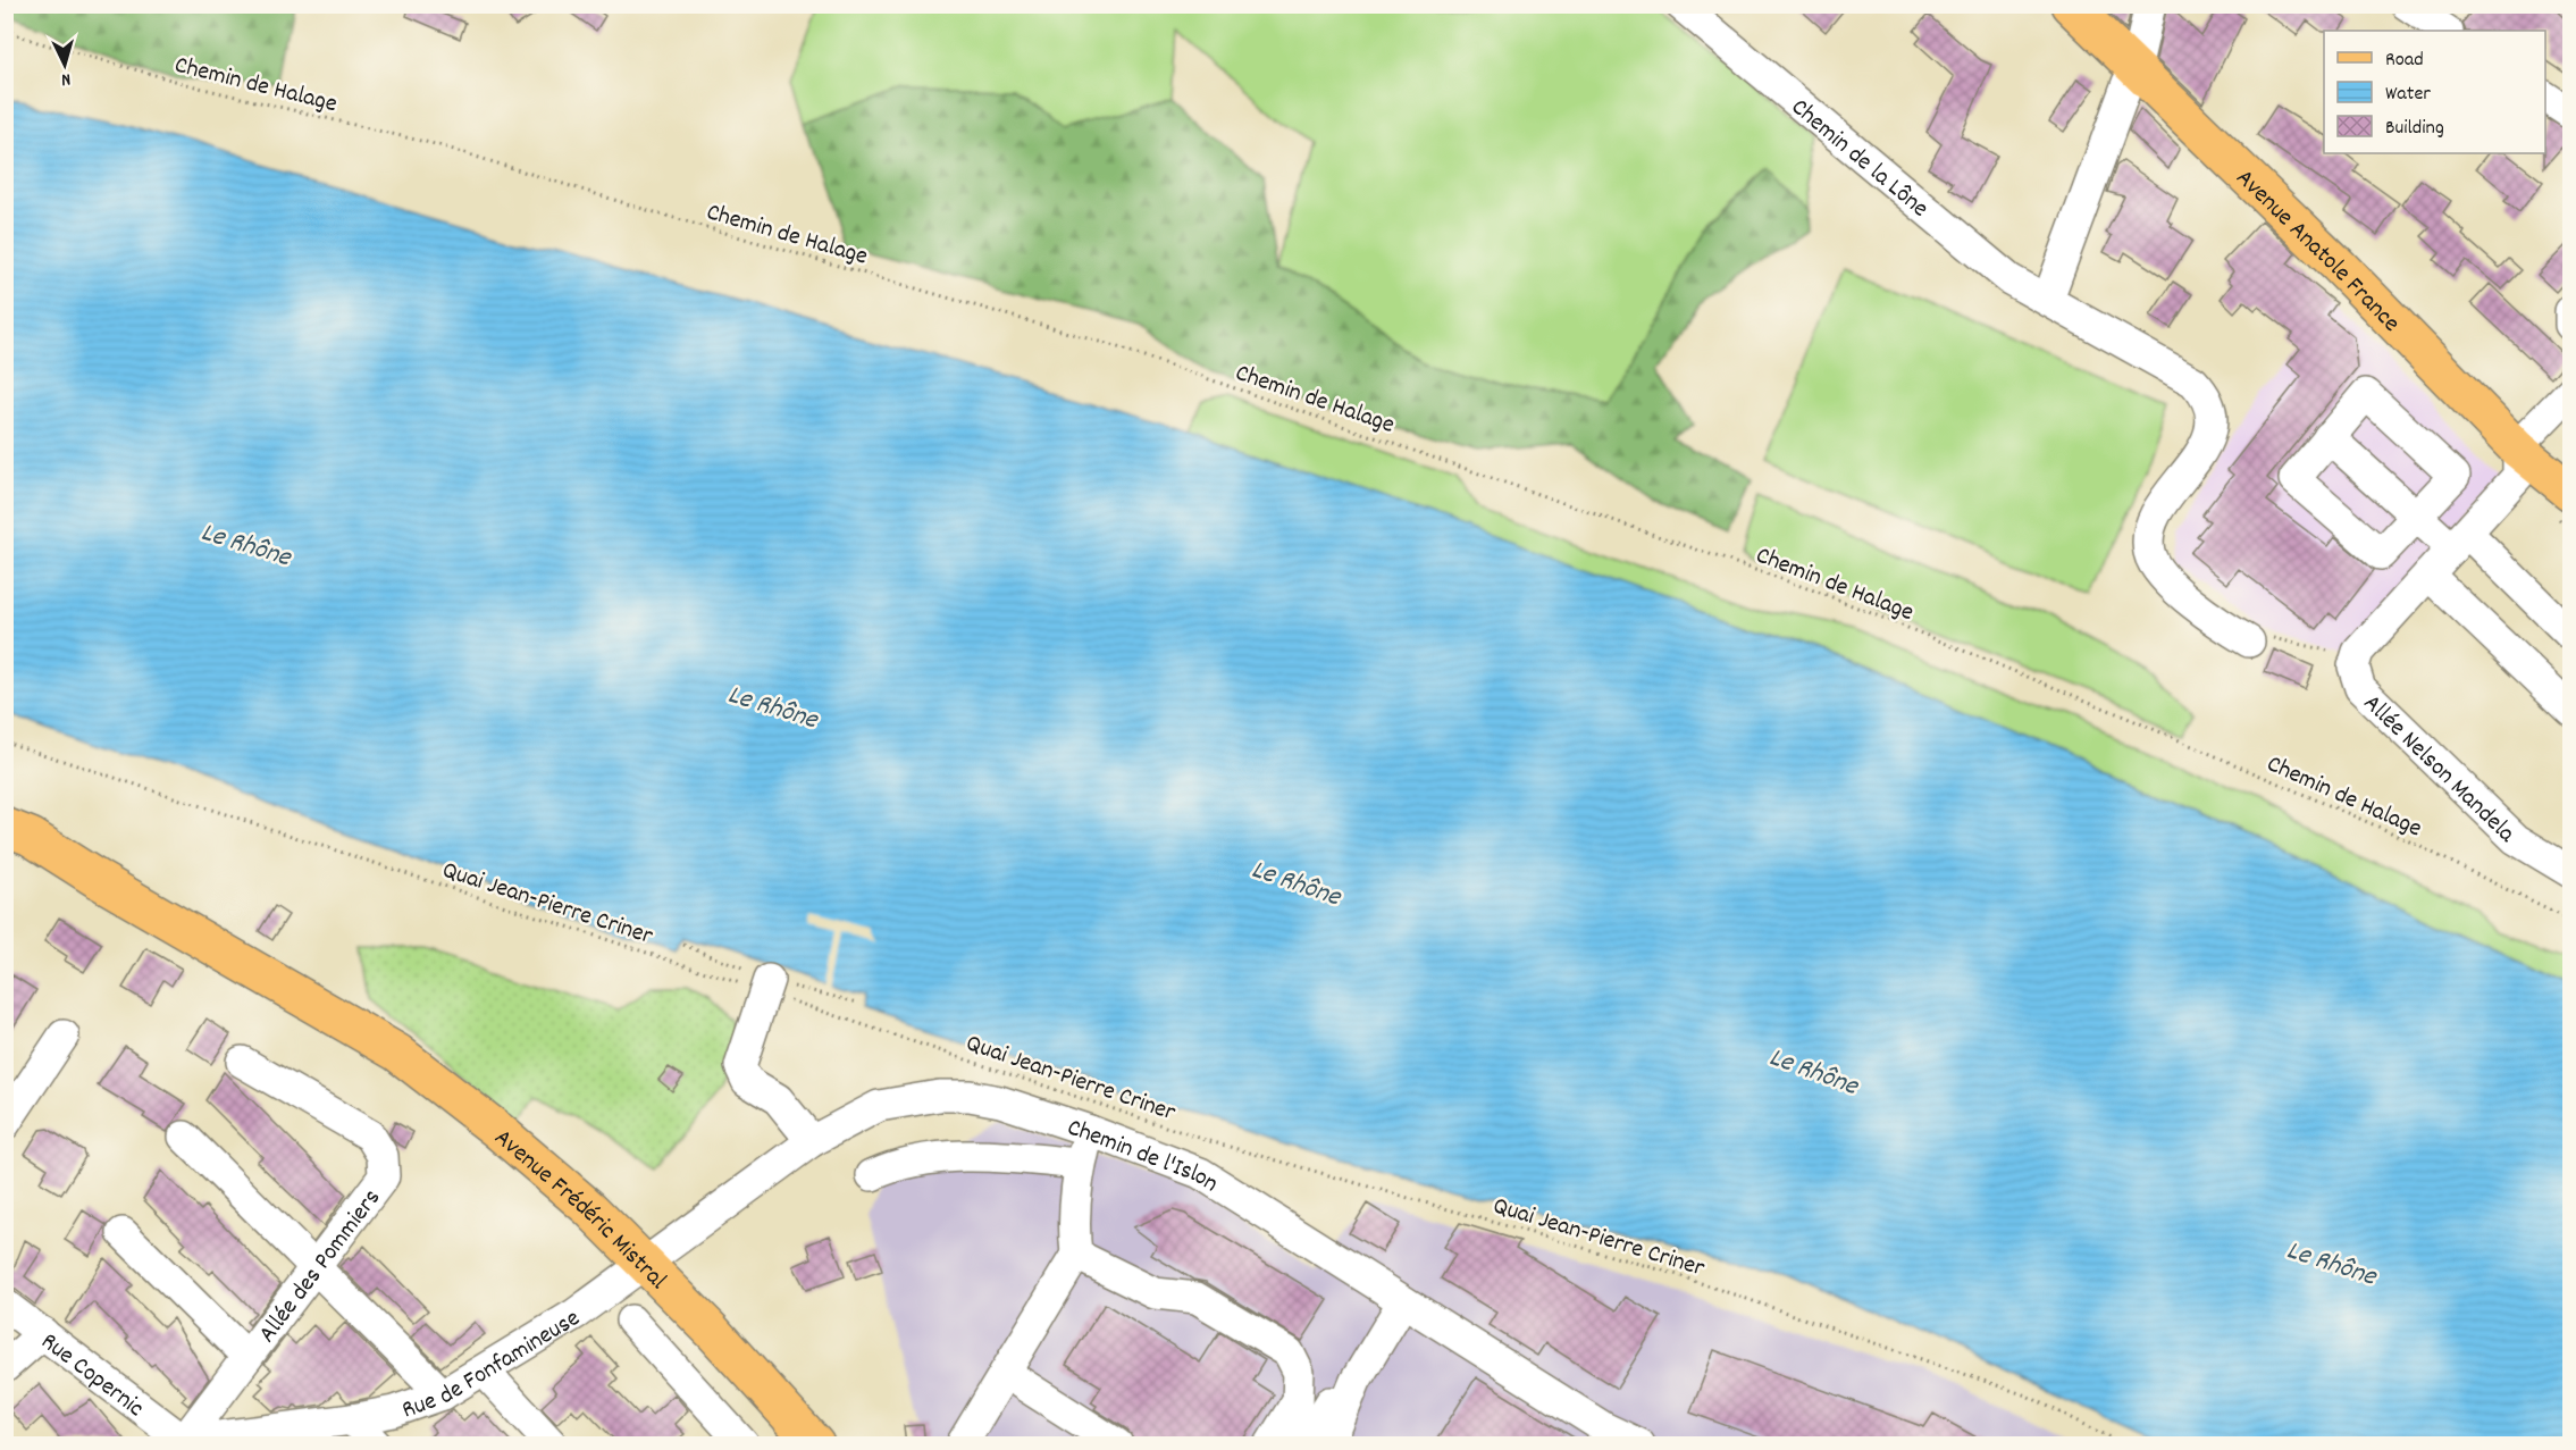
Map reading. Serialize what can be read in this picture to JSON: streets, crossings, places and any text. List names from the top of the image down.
{
  "streets": {
    "main road": ["Avenue Anatole France", "Avenue Frédéric Mistral"],
    "street": [
      "Chemin de la Lône",
      "Allée Nelson Mandela",
      "Chemin de l'Islon",
      "Allée des Pommiers",
      "Rue de Fonfamineuse",
      "Rue Copernic"
    ],
    "path": ["Chemin de Halage", "Quai Jean-Pierre Criner"]
  },
  "crossings": [
    ["Avenue Anatole France", "Allée Nelson Mandela"],
    ["Chemin de l'Islon", "Avenue Frédéric Mistral"],
    ["Chemin de l'Islon", "Rue de Fonfamineuse"],
    ["Avenue Frédéric Mistral", "Rue de Fonfamineuse"],
    ["Allée des Pommiers", "Rue de Fonfamineuse"],
    ["Allée des Pommiers", "Rue Copernic"],
    ["Rue de Fonfamineuse", "Rue Copernic"]
  ],
  "water": ["Le Rhône"],
  "legend": ["Road", "Water", "Building"],
  "north": "bottom"
}
